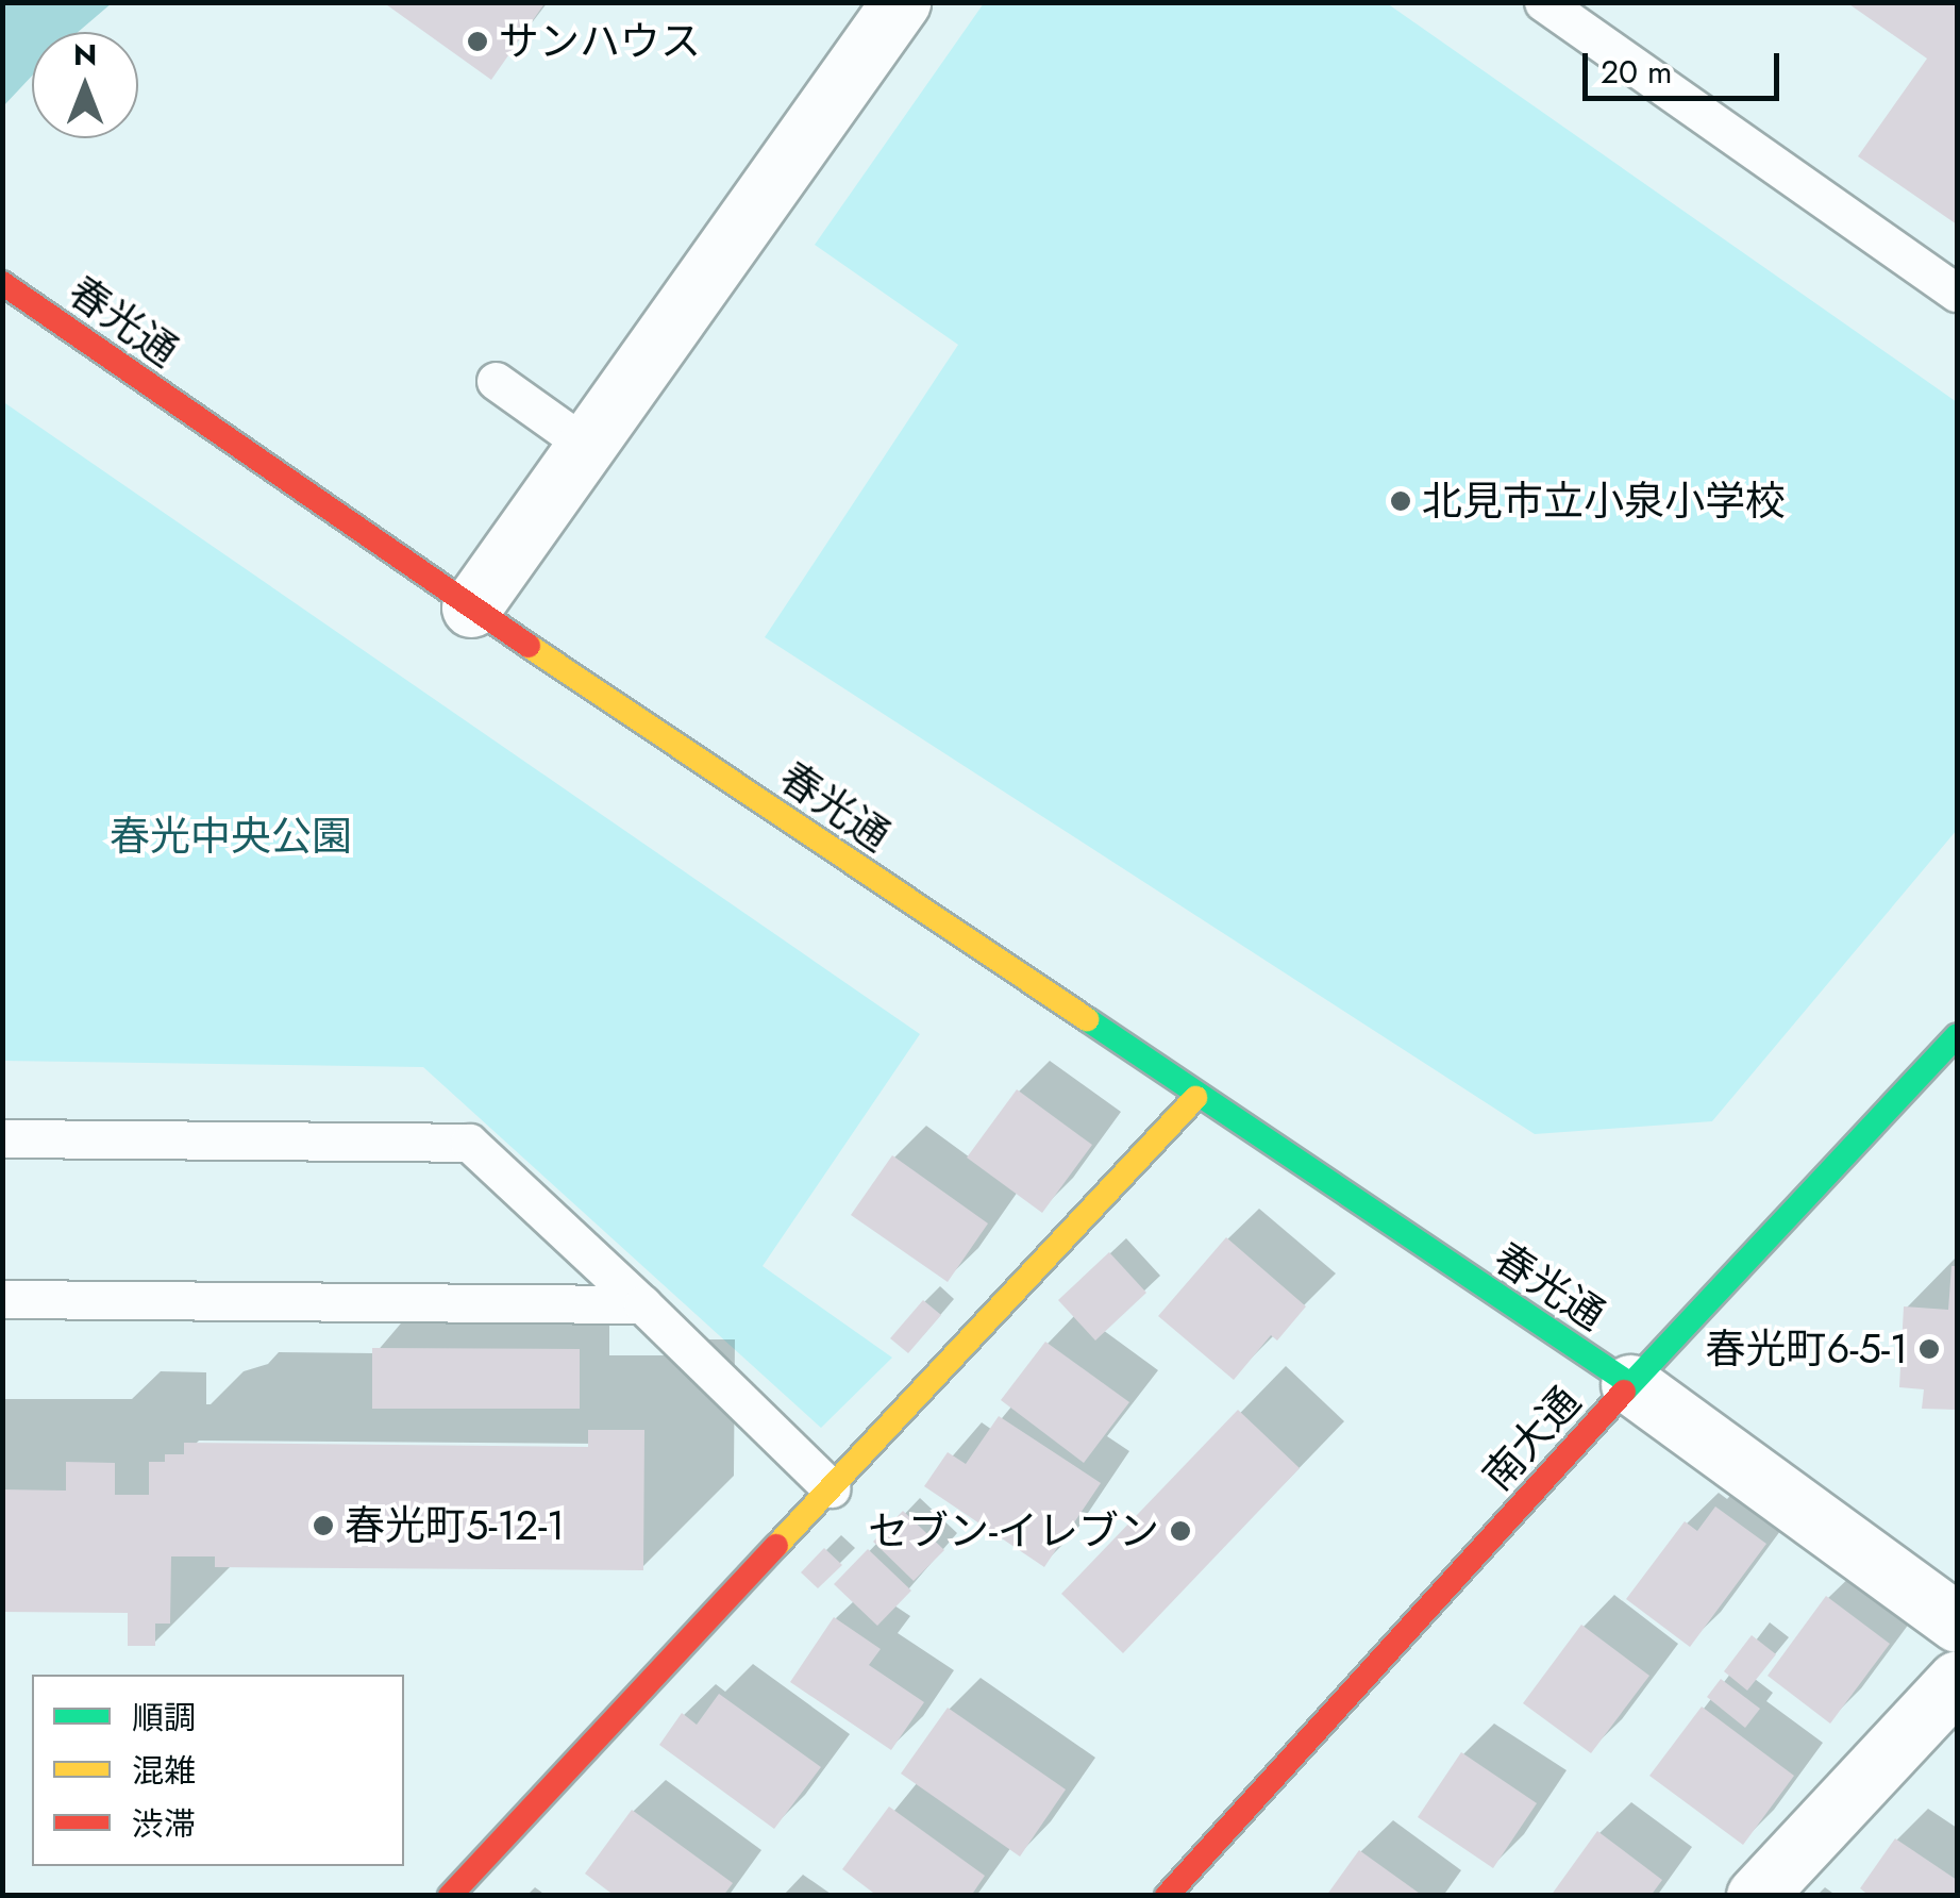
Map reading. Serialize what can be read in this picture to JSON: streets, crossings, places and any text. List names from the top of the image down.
{
  "streets": {
    "street": ["春光通", "南大通"]
  },
  "crossings": [
    ["春光通", "南大通"]
  ],
  "parks": ["春光中央公園"],
  "places": [
    "サンハウス",
    "北見市立小泉小学校",
    "春光町6-5-1",
    "春光町5-12-1",
    "セブン-イレブン"
  ],
  "legend": ["順調", "混雑", "渋滞"],
  "scale_bar": "20 m",
  "north": "top"
}
